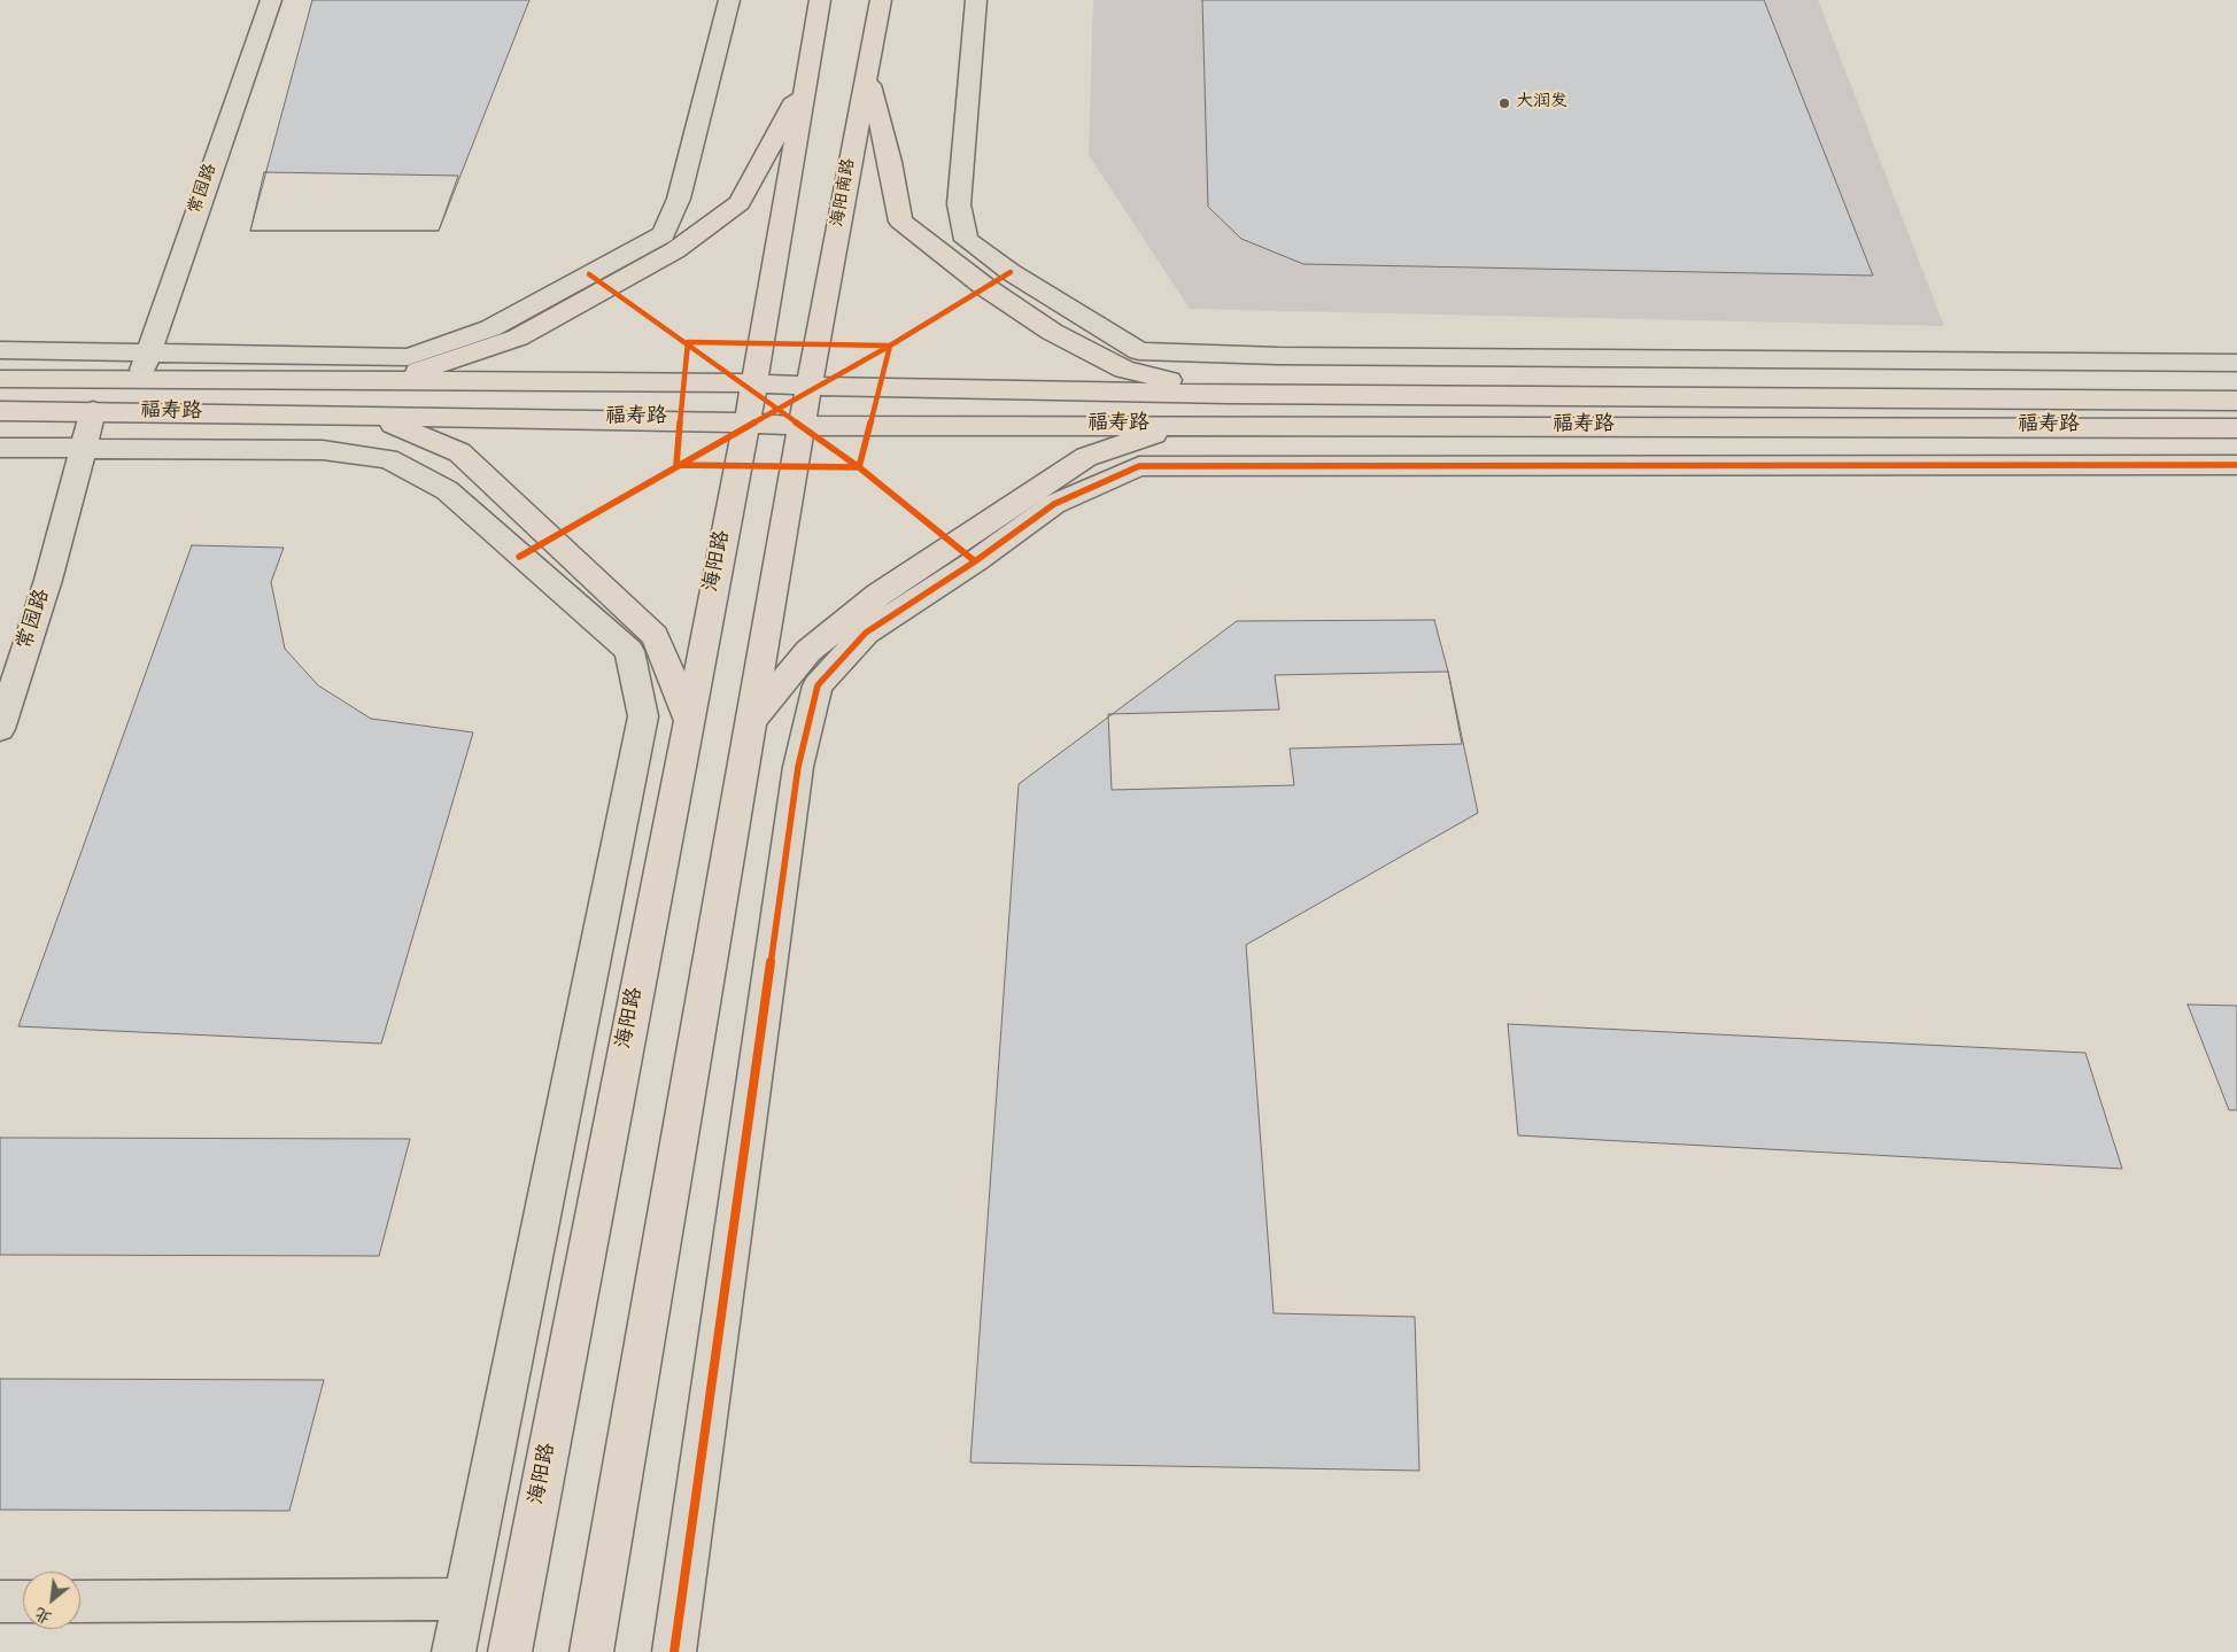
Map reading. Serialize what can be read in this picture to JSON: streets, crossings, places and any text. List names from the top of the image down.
{
  "streets": {
    "main road": ["海阳南路", "福寿路", "海阳路"],
    "street": ["常园路"]
  },
  "crossings": [
    ["常园路", "福寿路"],
    ["海阳南路", "福寿路"],
    ["福寿路", "海阳路"]
  ],
  "places": ["大润发"],
  "north": "bottom left"
}
